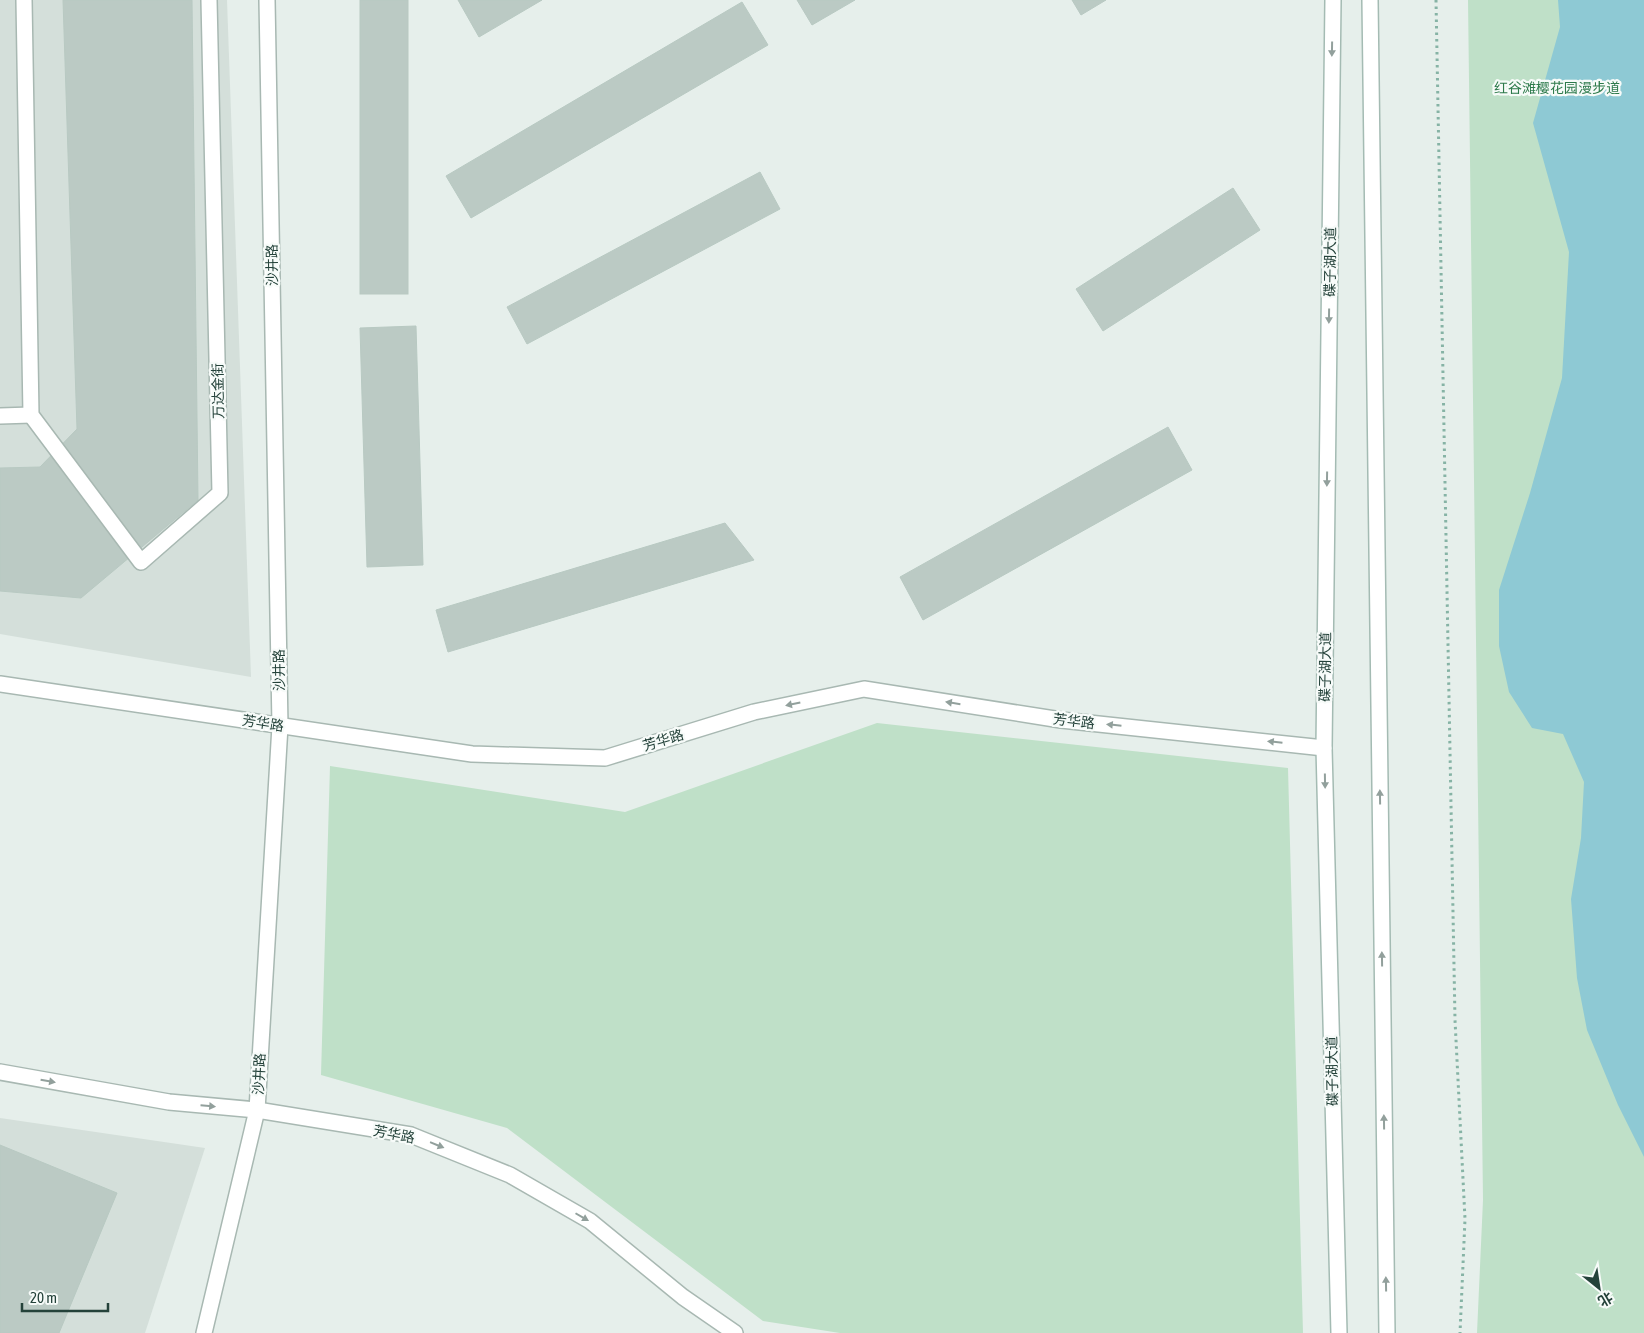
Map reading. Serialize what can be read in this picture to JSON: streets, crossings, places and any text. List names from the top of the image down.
{
  "streets": {
    "street": [
      "碟子湖大道",
      "沙井路",
      "万达金街",
      "芳华路"
    ]
  },
  "crossings": [
    ["碟子湖大道", "芳华路"],
    ["沙井路", "芳华路"]
  ],
  "parks": ["红谷滩樱花园漫步道"],
  "scale_bar": "20 m",
  "north": "bottom right"
}
